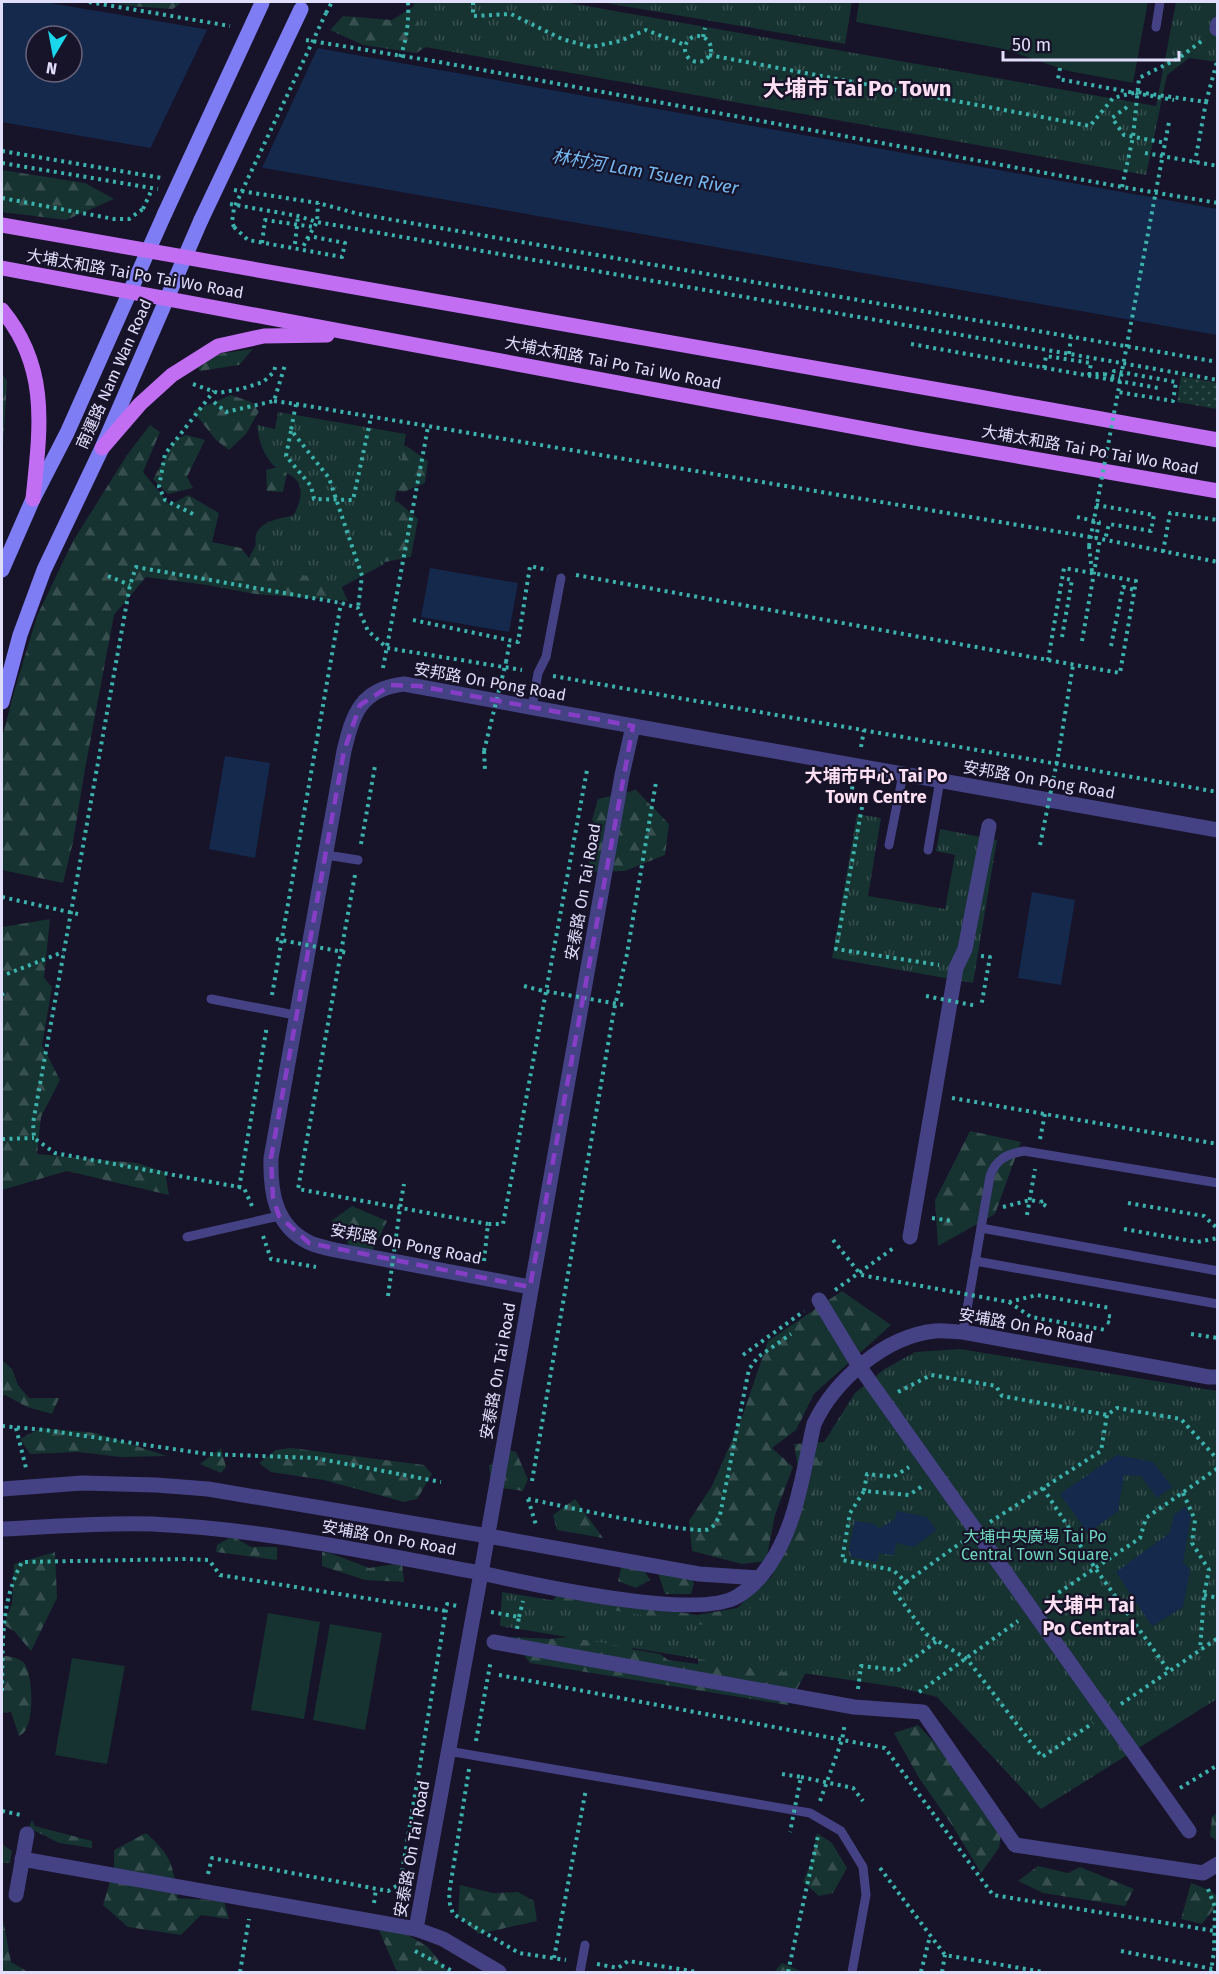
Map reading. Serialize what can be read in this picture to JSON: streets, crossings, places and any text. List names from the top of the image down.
{
  "streets": {
    "main road": ["大埔太和路 Tai Po Tai Wo Road", "南運路 Nam Wan Road"],
    "street": ["安邦路 On Pong Road", "安泰路 On Tai Road", "安埔路 On Po Road"]
  },
  "crossings": [
    ["大埔太和路 Tai Po Tai Wo Road", "南運路 Nam Wan Road"],
    ["安邦路 On Pong Road", "安泰路 On Tai Road"],
    ["安泰路 On Tai Road", "安埔路 On Po Road"]
  ],
  "districts": ["大埔市 Tai Po Town", "大埔市中心 Tai Po Town Centre", "大埔中 Tai Po Central"],
  "water": ["林村河 Lam Tsuen River"],
  "parks": ["大埔中央廣場 Tai Po Central Town Square"],
  "scale_bar": "50 m",
  "north": "bottom"
}
